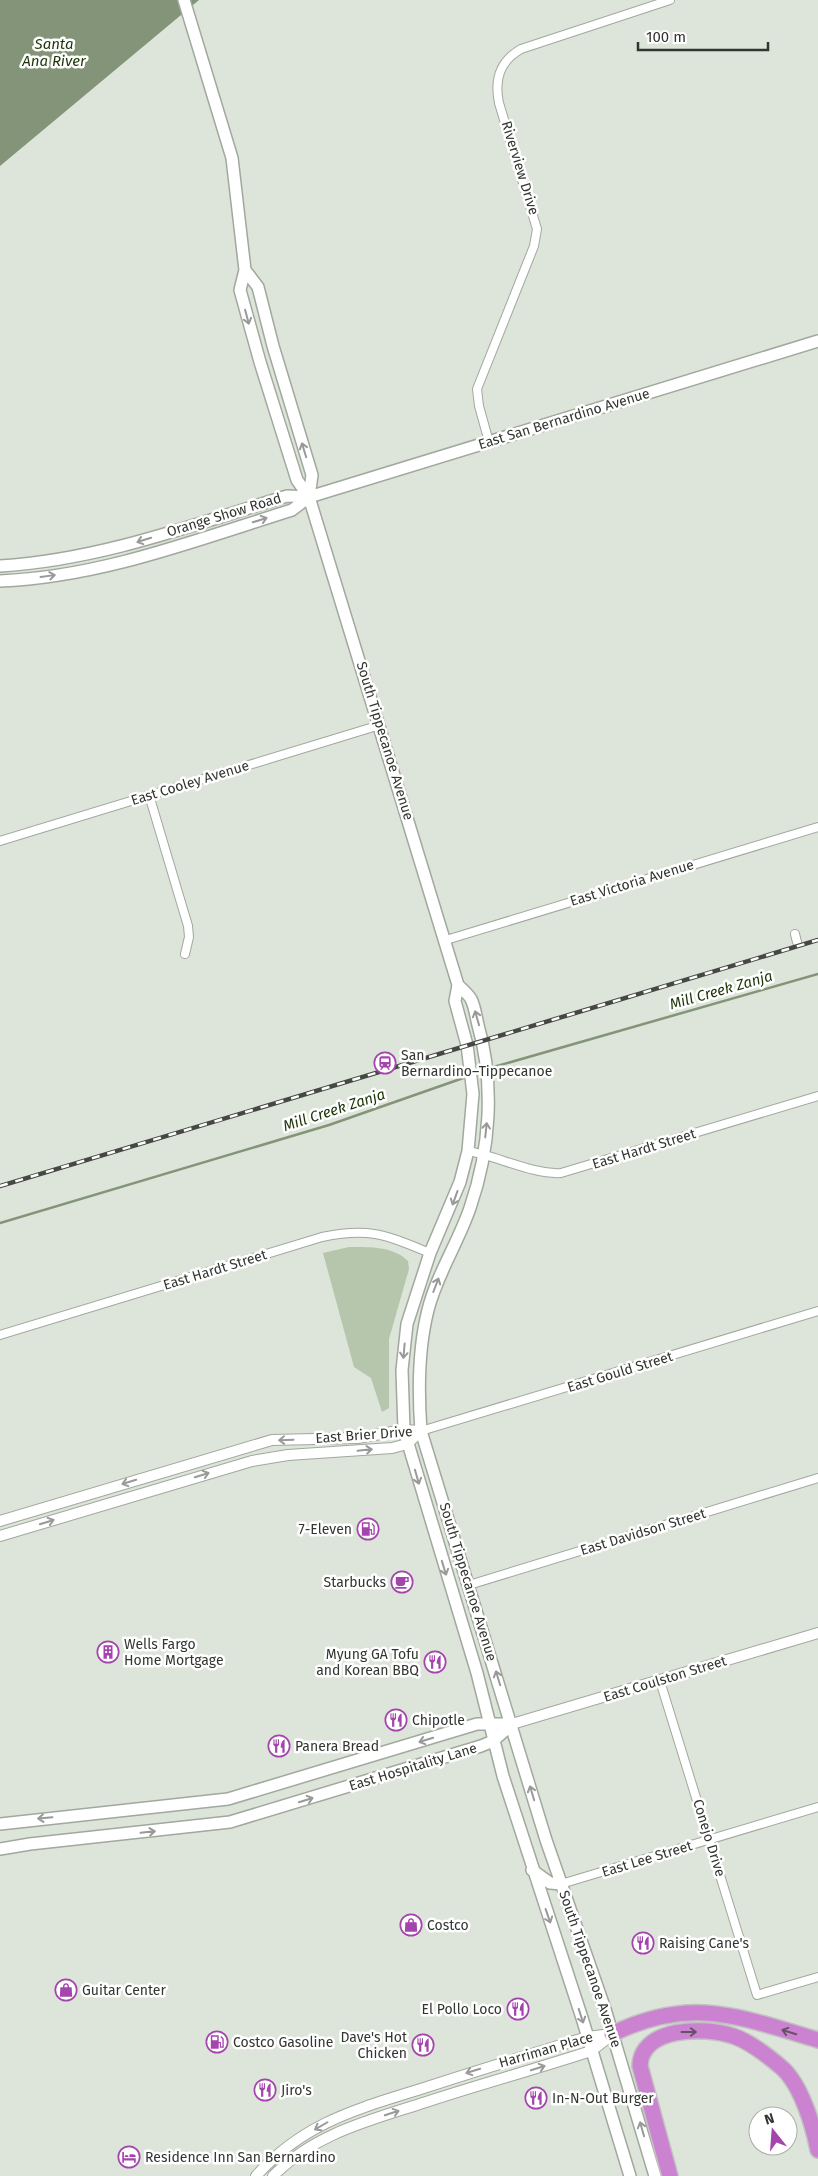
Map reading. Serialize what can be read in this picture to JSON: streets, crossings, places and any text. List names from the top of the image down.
{
  "streets": {
    "main road": [
      "East San Bernardino Avenue",
      "Orange Show Road",
      "South Tippecanoe Avenue",
      "East Hospitality Lane"
    ],
    "street": [
      "Riverview Drive",
      "East Cooley Avenue",
      "East Victoria Avenue",
      "East Hardt Street",
      "East Gould Street",
      "East Brier Drive",
      "East Davidson Street",
      "East Coulston Street",
      "Conejo Drive",
      "East Lee Street",
      "Harriman Place"
    ]
  },
  "crossings": [
    ["Riverview Drive", "East San Bernardino Avenue"],
    ["East San Bernardino Avenue", "Orange Show Road"],
    ["East San Bernardino Avenue", "South Tippecanoe Avenue"],
    ["Orange Show Road", "South Tippecanoe Avenue"],
    ["South Tippecanoe Avenue", "East Cooley Avenue"],
    ["South Tippecanoe Avenue", "East Victoria Avenue"],
    ["South Tippecanoe Avenue", "East Hardt Street"],
    ["South Tippecanoe Avenue", "East Gould Street"],
    ["South Tippecanoe Avenue", "East Brier Drive"],
    ["South Tippecanoe Avenue", "East Davidson Street"],
    ["South Tippecanoe Avenue", "East Coulston Street"],
    ["South Tippecanoe Avenue", "East Hospitality Lane"],
    ["South Tippecanoe Avenue", "East Lee Street"],
    ["South Tippecanoe Avenue", "Harriman Place"],
    ["East Gould Street", "East Brier Drive"],
    ["East Coulston Street", "East Hospitality Lane"],
    ["East Coulston Street", "Conejo Drive"],
    ["Conejo Drive", "East Lee Street"]
  ],
  "water": ["Santa Ana River", "Mill Creek Zanja"],
  "places": {
    "station": ["San Bernardino–Tippecanoe"],
    "fuel station": ["7-Eleven", "Costco Gasoline"],
    "cafe": ["Starbucks"],
    "building": ["Wells Fargo Home Mortgage"],
    "restaurant": [
      "Myung GA Tofu and Korean BBQ",
      "Chipotle",
      "Panera Bread",
      "Raising Cane's",
      "El Pollo Loco",
      "Dave's Hot Chicken",
      "Jiro's",
      "In-N-Out Burger"
    ],
    "shop": ["Costco", "Guitar Center"],
    "hotel": ["Residence Inn San Bernardino"]
  },
  "scale_bar": "100 m",
  "north": "top"
}
